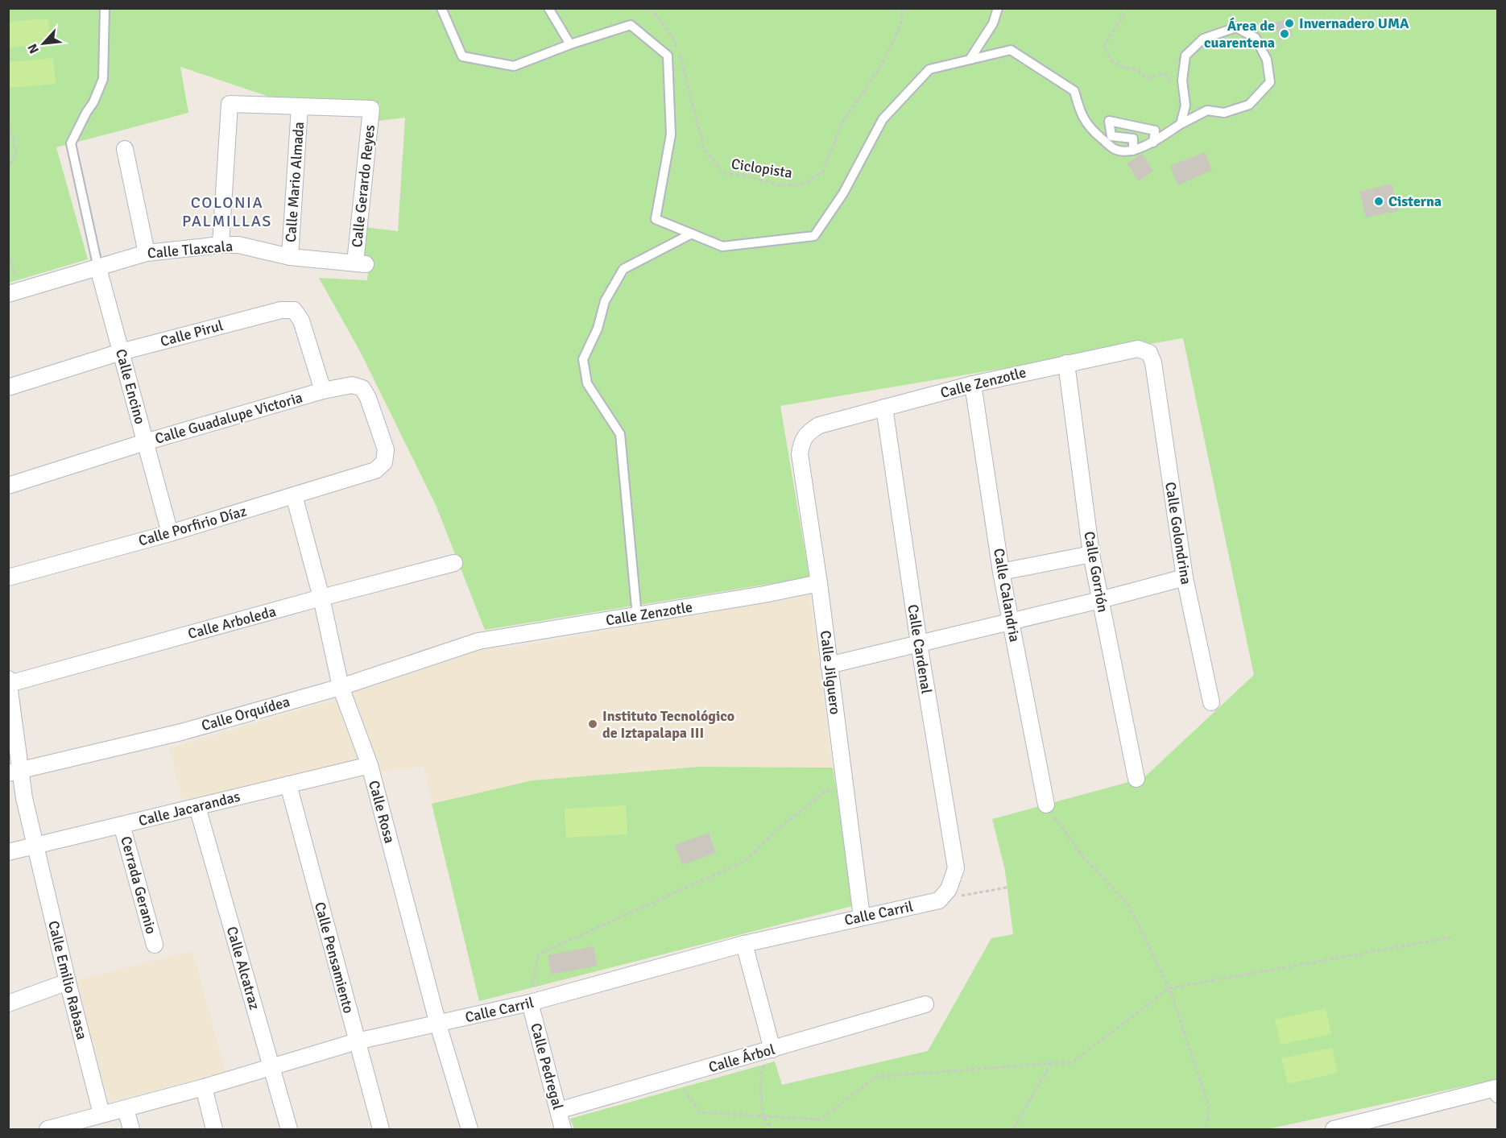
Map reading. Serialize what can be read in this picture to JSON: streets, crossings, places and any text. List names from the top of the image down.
{
  "streets": {
    "street": [
      "Calle Mario Almada",
      "Calle Gerardo Reyes",
      "Calle Tlaxcala",
      "Calle Pirul",
      "Calle Zenzotle",
      "Calle Encino",
      "Calle Guadalupe Victoria",
      "Calle Porfirio Díaz",
      "Calle Golondrina",
      "Calle Gorrión",
      "Calle Calandria",
      "Calle Arboleda",
      "Calle Cardenal",
      "Calle Jilguero",
      "Calle Orquídea",
      "Calle Jacarandas",
      "Calle Rosa",
      "Cerrada Geranio",
      "Calle Carril",
      "Calle Pensamiento",
      "Calle Alcatraz",
      "Calle Emilio Rabasa",
      "Calle Árbol",
      "Calle Pedregal"
    ],
    "path": ["Ciclopista"]
  },
  "crossings": [
    ["Calle Mario Almada", "Calle Gerardo Reyes"],
    ["Calle Mario Almada", "Calle Tlaxcala"],
    ["Calle Gerardo Reyes", "Calle Tlaxcala"],
    ["Calle Tlaxcala", "Calle Encino"],
    ["Calle Pirul", "Calle Encino"],
    ["Calle Pirul", "Calle Guadalupe Victoria"],
    ["Calle Zenzotle", "Calle Golondrina"],
    ["Calle Zenzotle", "Calle Gorrión"],
    ["Calle Zenzotle", "Calle Calandria"],
    ["Calle Zenzotle", "Calle Cardenal"],
    ["Calle Zenzotle", "Calle Jilguero"],
    ["Calle Zenzotle", "Calle Orquídea"],
    ["Calle Encino", "Calle Guadalupe Victoria"],
    ["Calle Encino", "Calle Porfirio Díaz"],
    ["Calle Guadalupe Victoria", "Calle Porfirio Díaz"],
    ["Calle Porfirio Díaz", "Calle Rosa"],
    ["Calle Arboleda", "Calle Rosa"],
    ["Calle Arboleda", "Calle Emilio Rabasa"],
    ["Calle Cardenal", "Calle Carril"],
    ["Calle Jilguero", "Calle Carril"],
    ["Calle Orquídea", "Calle Rosa"],
    ["Calle Orquídea", "Calle Emilio Rabasa"],
    ["Calle Jacarandas", "Calle Rosa"],
    ["Calle Jacarandas", "Cerrada Geranio"],
    ["Calle Jacarandas", "Calle Pensamiento"],
    ["Calle Jacarandas", "Calle Alcatraz"],
    ["Calle Jacarandas", "Calle Emilio Rabasa"],
    ["Calle Rosa", "Calle Carril"],
    ["Calle Carril", "Calle Pensamiento"],
    ["Calle Carril", "Calle Alcatraz"],
    ["Calle Carril", "Calle Emilio Rabasa"],
    ["Calle Carril", "Calle Pedregal"],
    ["Calle Árbol", "Calle Pedregal"]
  ],
  "districts": ["COLONIA PALMILLAS"],
  "places": [
    "Invernadero UMA",
    "Área de cuarentena",
    "Cisterna",
    "Instituto Tecnológico de Iztapalapa III"
  ],
  "north": "bottom left"
}
